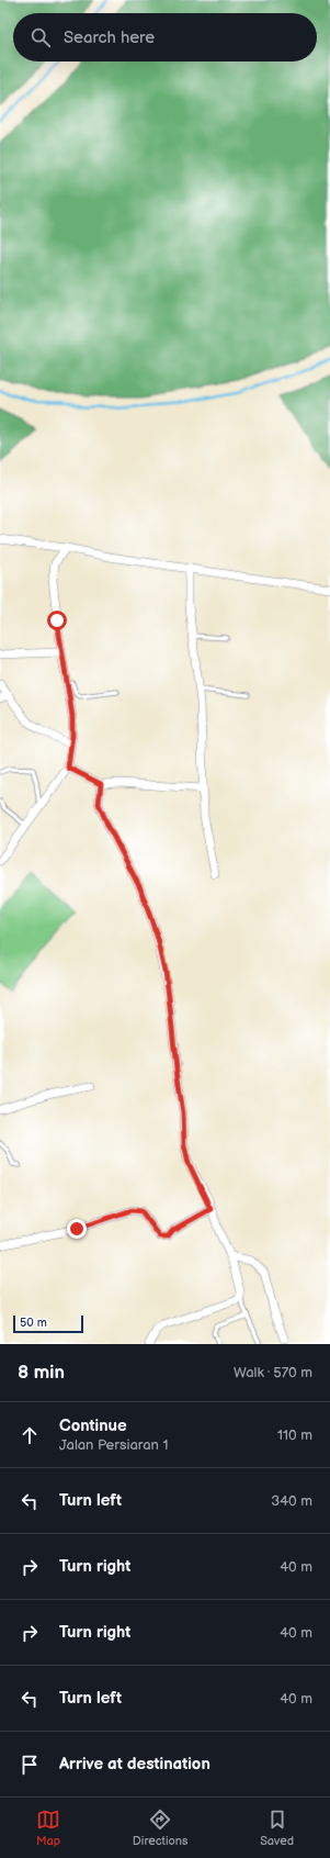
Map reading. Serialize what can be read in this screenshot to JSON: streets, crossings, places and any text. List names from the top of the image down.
{
  "scale_bar": "50 m",
  "page": {
    "search": "Search here",
    "scale": "50 m",
    "heading": ["8 min", "Walk · 570 m"],
    "list": [
      ["Continue", "Jalan Persiaran 1", "110 m"],
      ["Turn left", "340 m"],
      ["Turn right", "40 m"],
      ["Turn right", "40 m"],
      ["Turn left", "40 m"],
      "Arrive at destination"
    ],
    "nav": ["Map", "Directions", "Saved"]
  }
}
